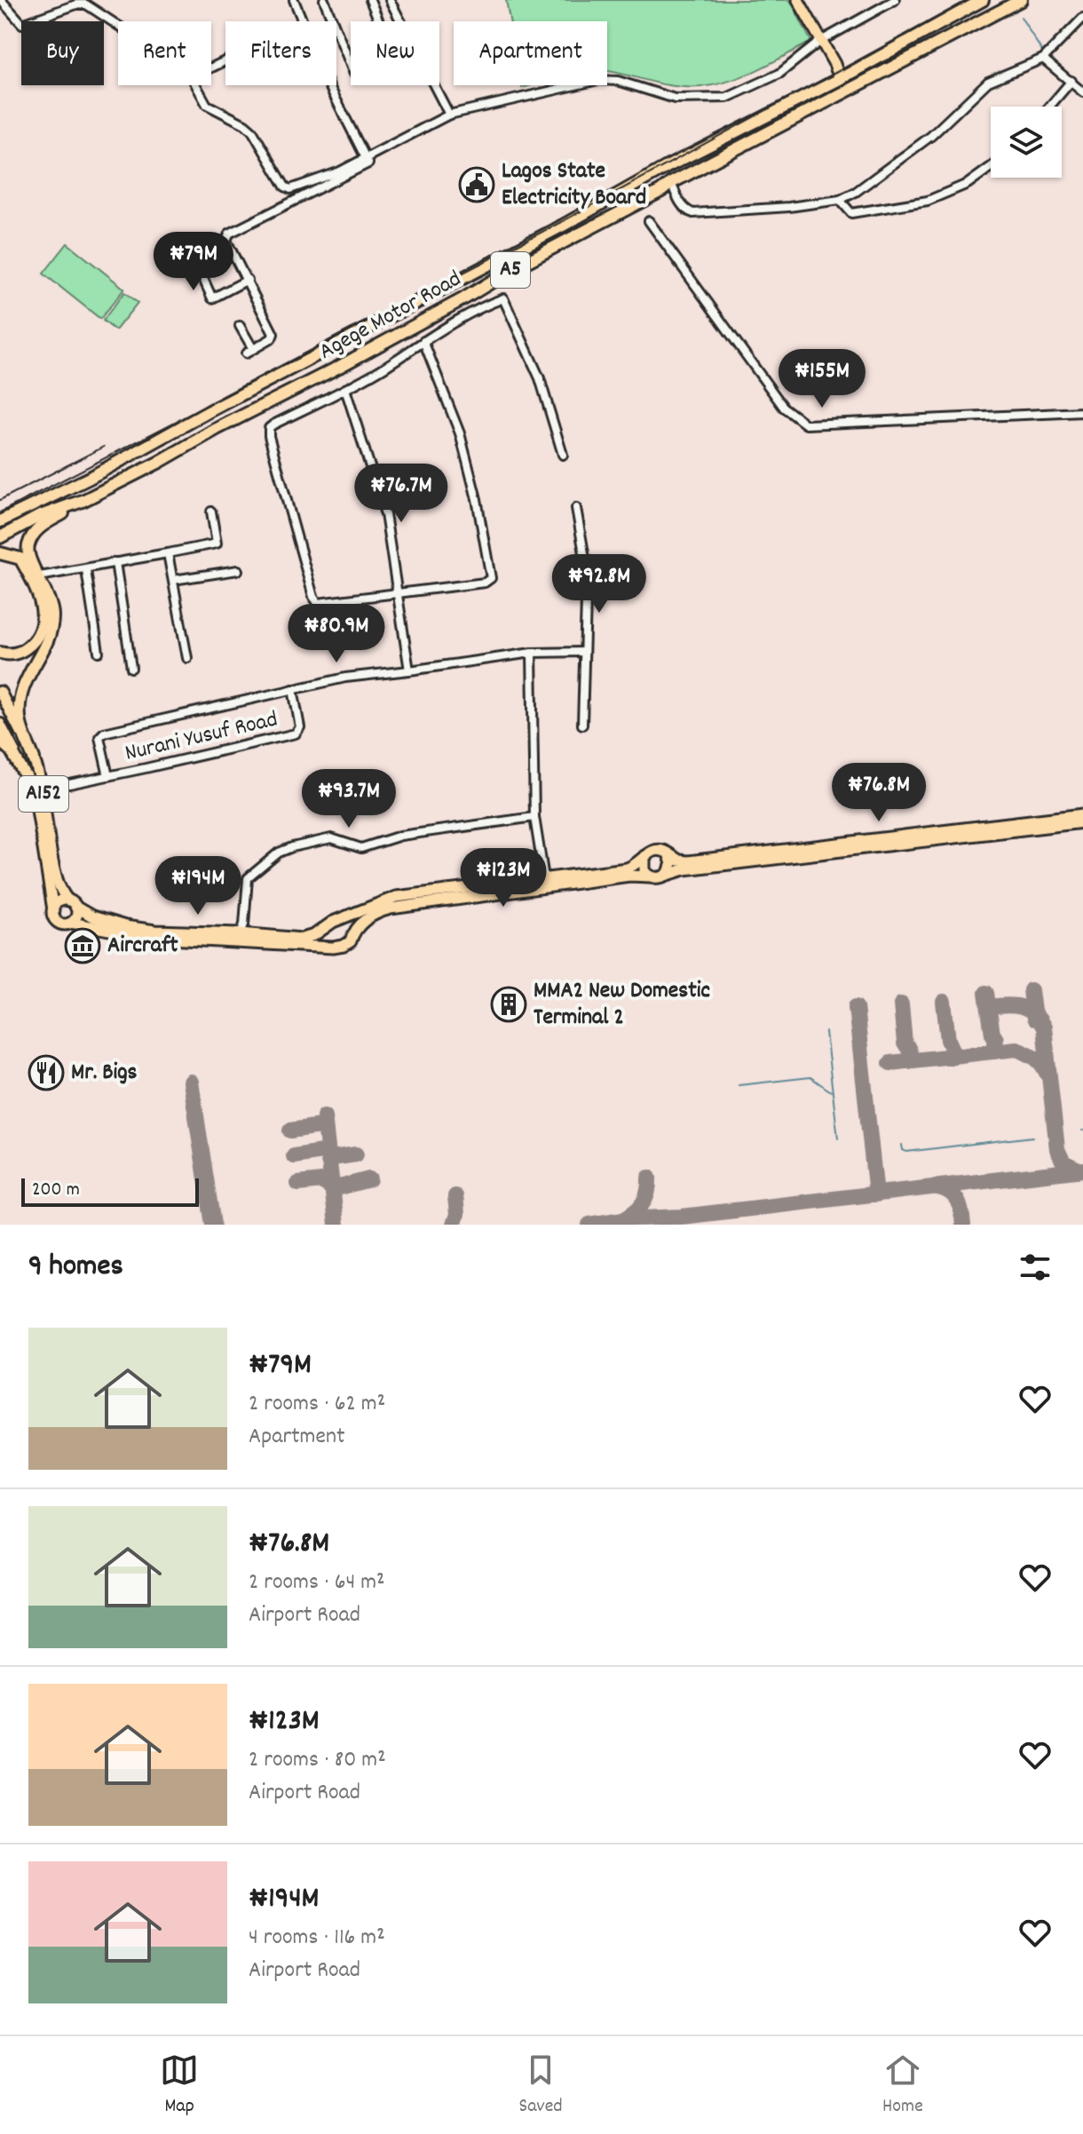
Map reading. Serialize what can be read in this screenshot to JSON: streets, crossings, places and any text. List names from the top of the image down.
{
  "streets": {
    "highway": ["A5", "Agege Motor Road"],
    "main road": ["A152"],
    "street": ["Nurani Yusuf Road"]
  },
  "places": {
    "public building": ["Lagos State Electricity Board"],
    "museum": ["Aircraft"],
    "building": ["MMA2 New Domestic Terminal 2"],
    "restaurant": ["Mr. Bigs"]
  },
  "scale_bar": "200 m",
  "page": {
    "chip": [
      "Buy",
      "Rent",
      "Filters",
      "New",
      "Apartment"
    ],
    "price": [
      "₦79M",
      "₦155M",
      "₦76.7M",
      "₦92.8M",
      "₦80.9M",
      "₦76.8M",
      "₦93.7M",
      "₦123M",
      "₦194M"
    ],
    "scale": "200 m",
    "heading": "9 homes",
    "list": [
      {
        "name": "₦79M",
        "note": "2 rooms · 62 m² · Apartment"
      },
      {
        "name": "₦76.8M",
        "note": "2 rooms · 64 m² · Airport Road"
      },
      {
        "name": "₦123M",
        "note": "2 rooms · 80 m² · Airport Road"
      },
      {
        "name": "₦194M",
        "note": "4 rooms · 116 m² · Airport Road"
      }
    ],
    "tabs": ["Map", "Saved", "Home"]
  }
}
